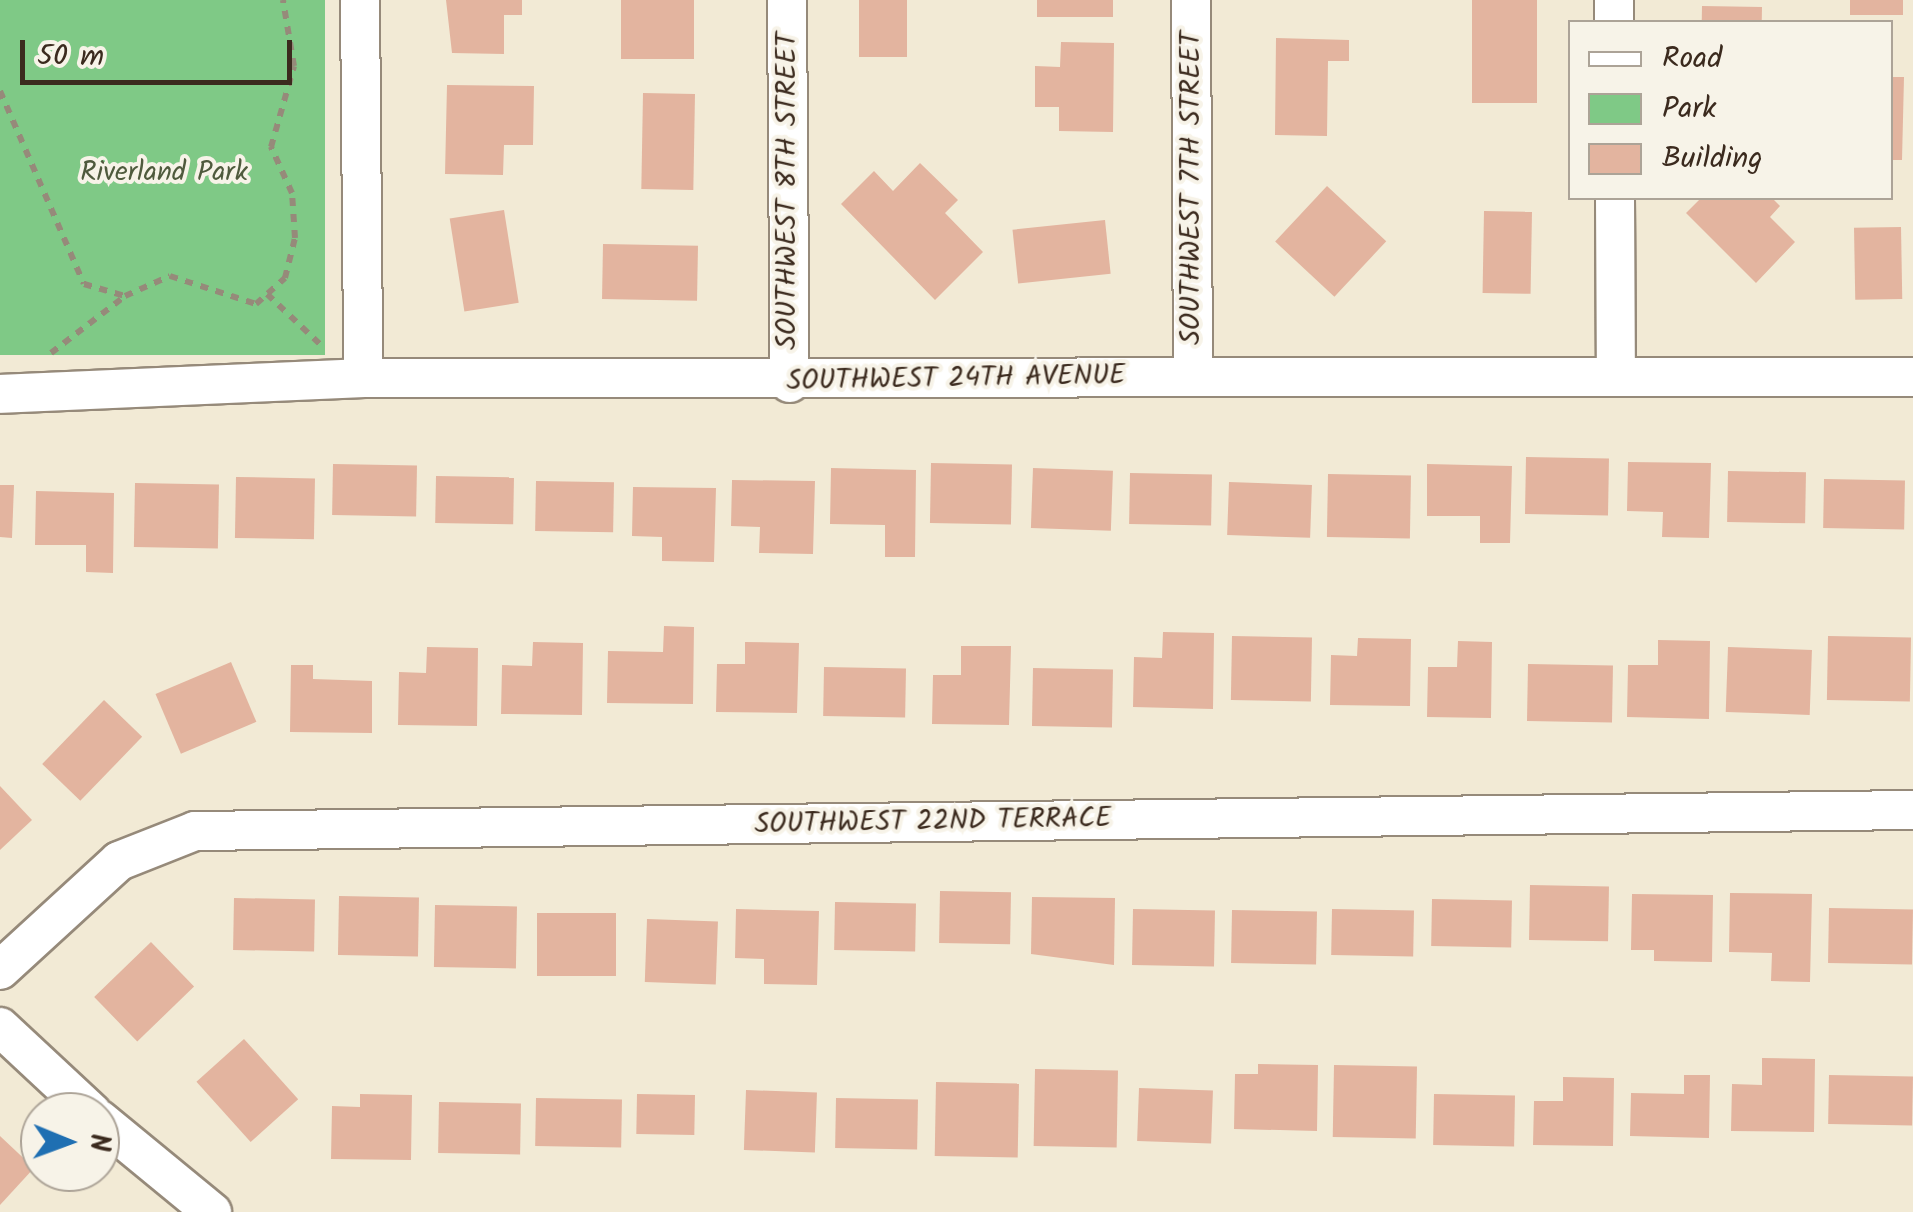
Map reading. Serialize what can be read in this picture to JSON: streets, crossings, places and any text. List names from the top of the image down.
{
  "streets": {
    "street": [
      "SOUTHWEST 7TH STREET",
      "SOUTHWEST 8TH STREET",
      "SOUTHWEST 24TH AVENUE",
      "SOUTHWEST 22ND TERRACE"
    ]
  },
  "crossings": [
    ["SOUTHWEST 7TH STREET", "SOUTHWEST 24TH AVENUE"],
    ["SOUTHWEST 8TH STREET", "SOUTHWEST 24TH AVENUE"]
  ],
  "parks": ["Riverland Park"],
  "legend": ["Road", "Park", "Building"],
  "scale_bar": "50 m",
  "north": "right"
}
